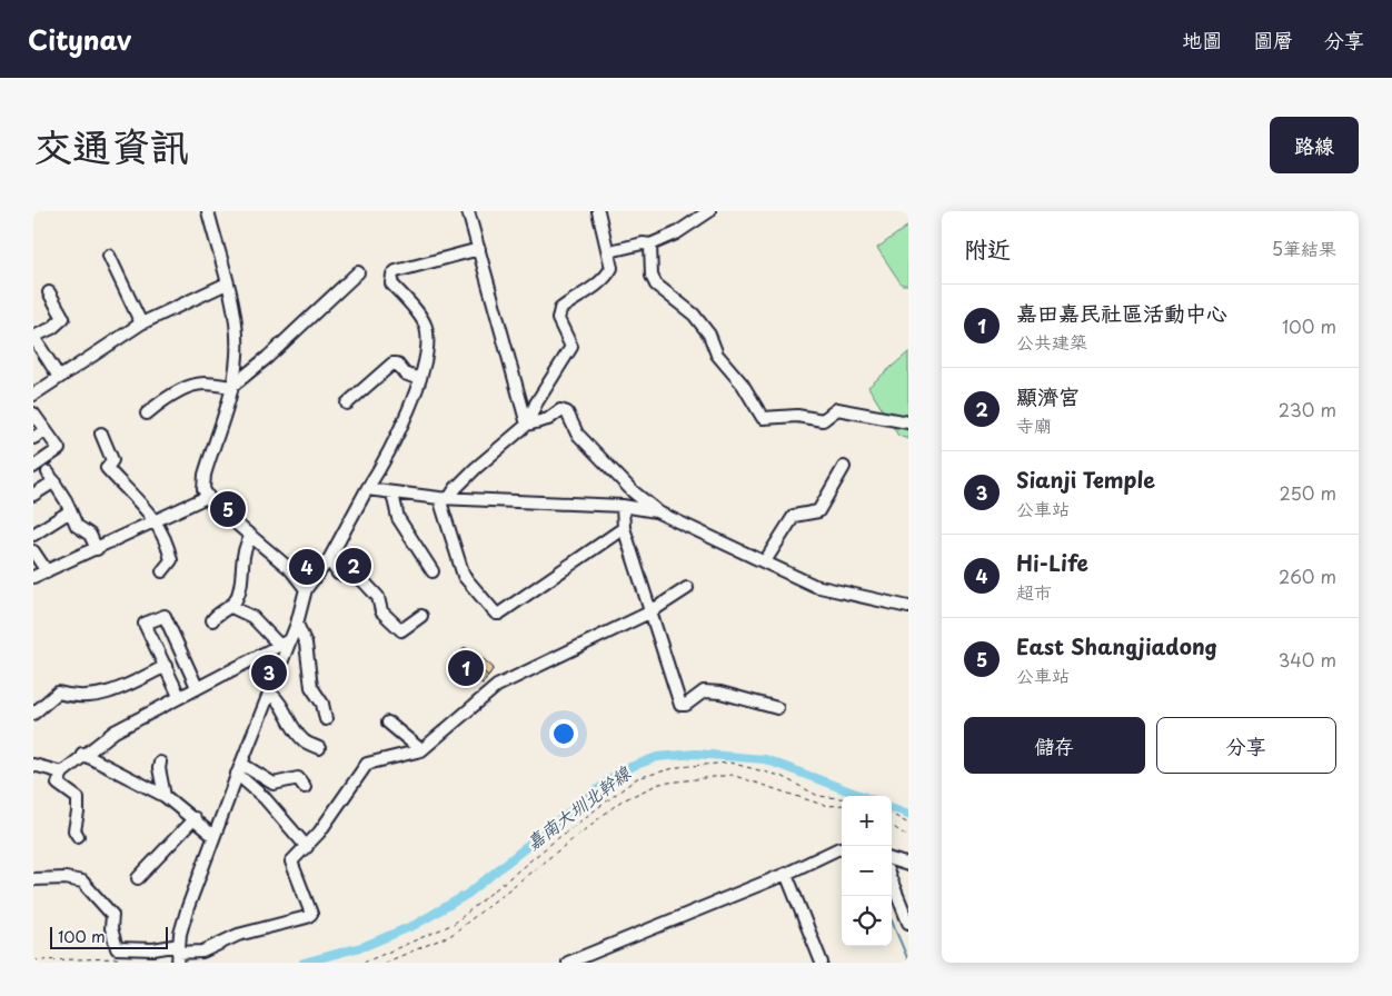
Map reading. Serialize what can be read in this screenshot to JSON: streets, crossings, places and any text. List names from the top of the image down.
{
  "water": ["嘉南大圳北幹線"],
  "scale_bar": "100 m",
  "page": {
    "header": "Citynav",
    "nav": ["地圖", "圖層", "分享"],
    "title": "交通資訊",
    "buttons": [
      "路線",
      ["儲存", "分享"]
    ],
    "heading": ["附近", "5筆結果"],
    "list": [
      {
        "mark": "1",
        "name": "嘉田嘉民社區活動中心",
        "note": "公共建築",
        "value": "100 m"
      },
      {
        "mark": "2",
        "name": "顯濟宮",
        "note": "寺廟",
        "value": "230 m"
      },
      {
        "mark": "3",
        "name": "Sianji Temple",
        "note": "公車站",
        "value": "250 m"
      },
      {
        "mark": "4",
        "name": "Hi-Life",
        "note": "超市",
        "value": "260 m"
      },
      {
        "mark": "5",
        "name": "East Shangjiadong",
        "note": "公車站",
        "value": "340 m"
      }
    ],
    "pins": [
      "5",
      "2",
      "4",
      "1",
      "3"
    ],
    "map_buttons": ["+", "−"],
    "scale": "100 m"
  }
}
